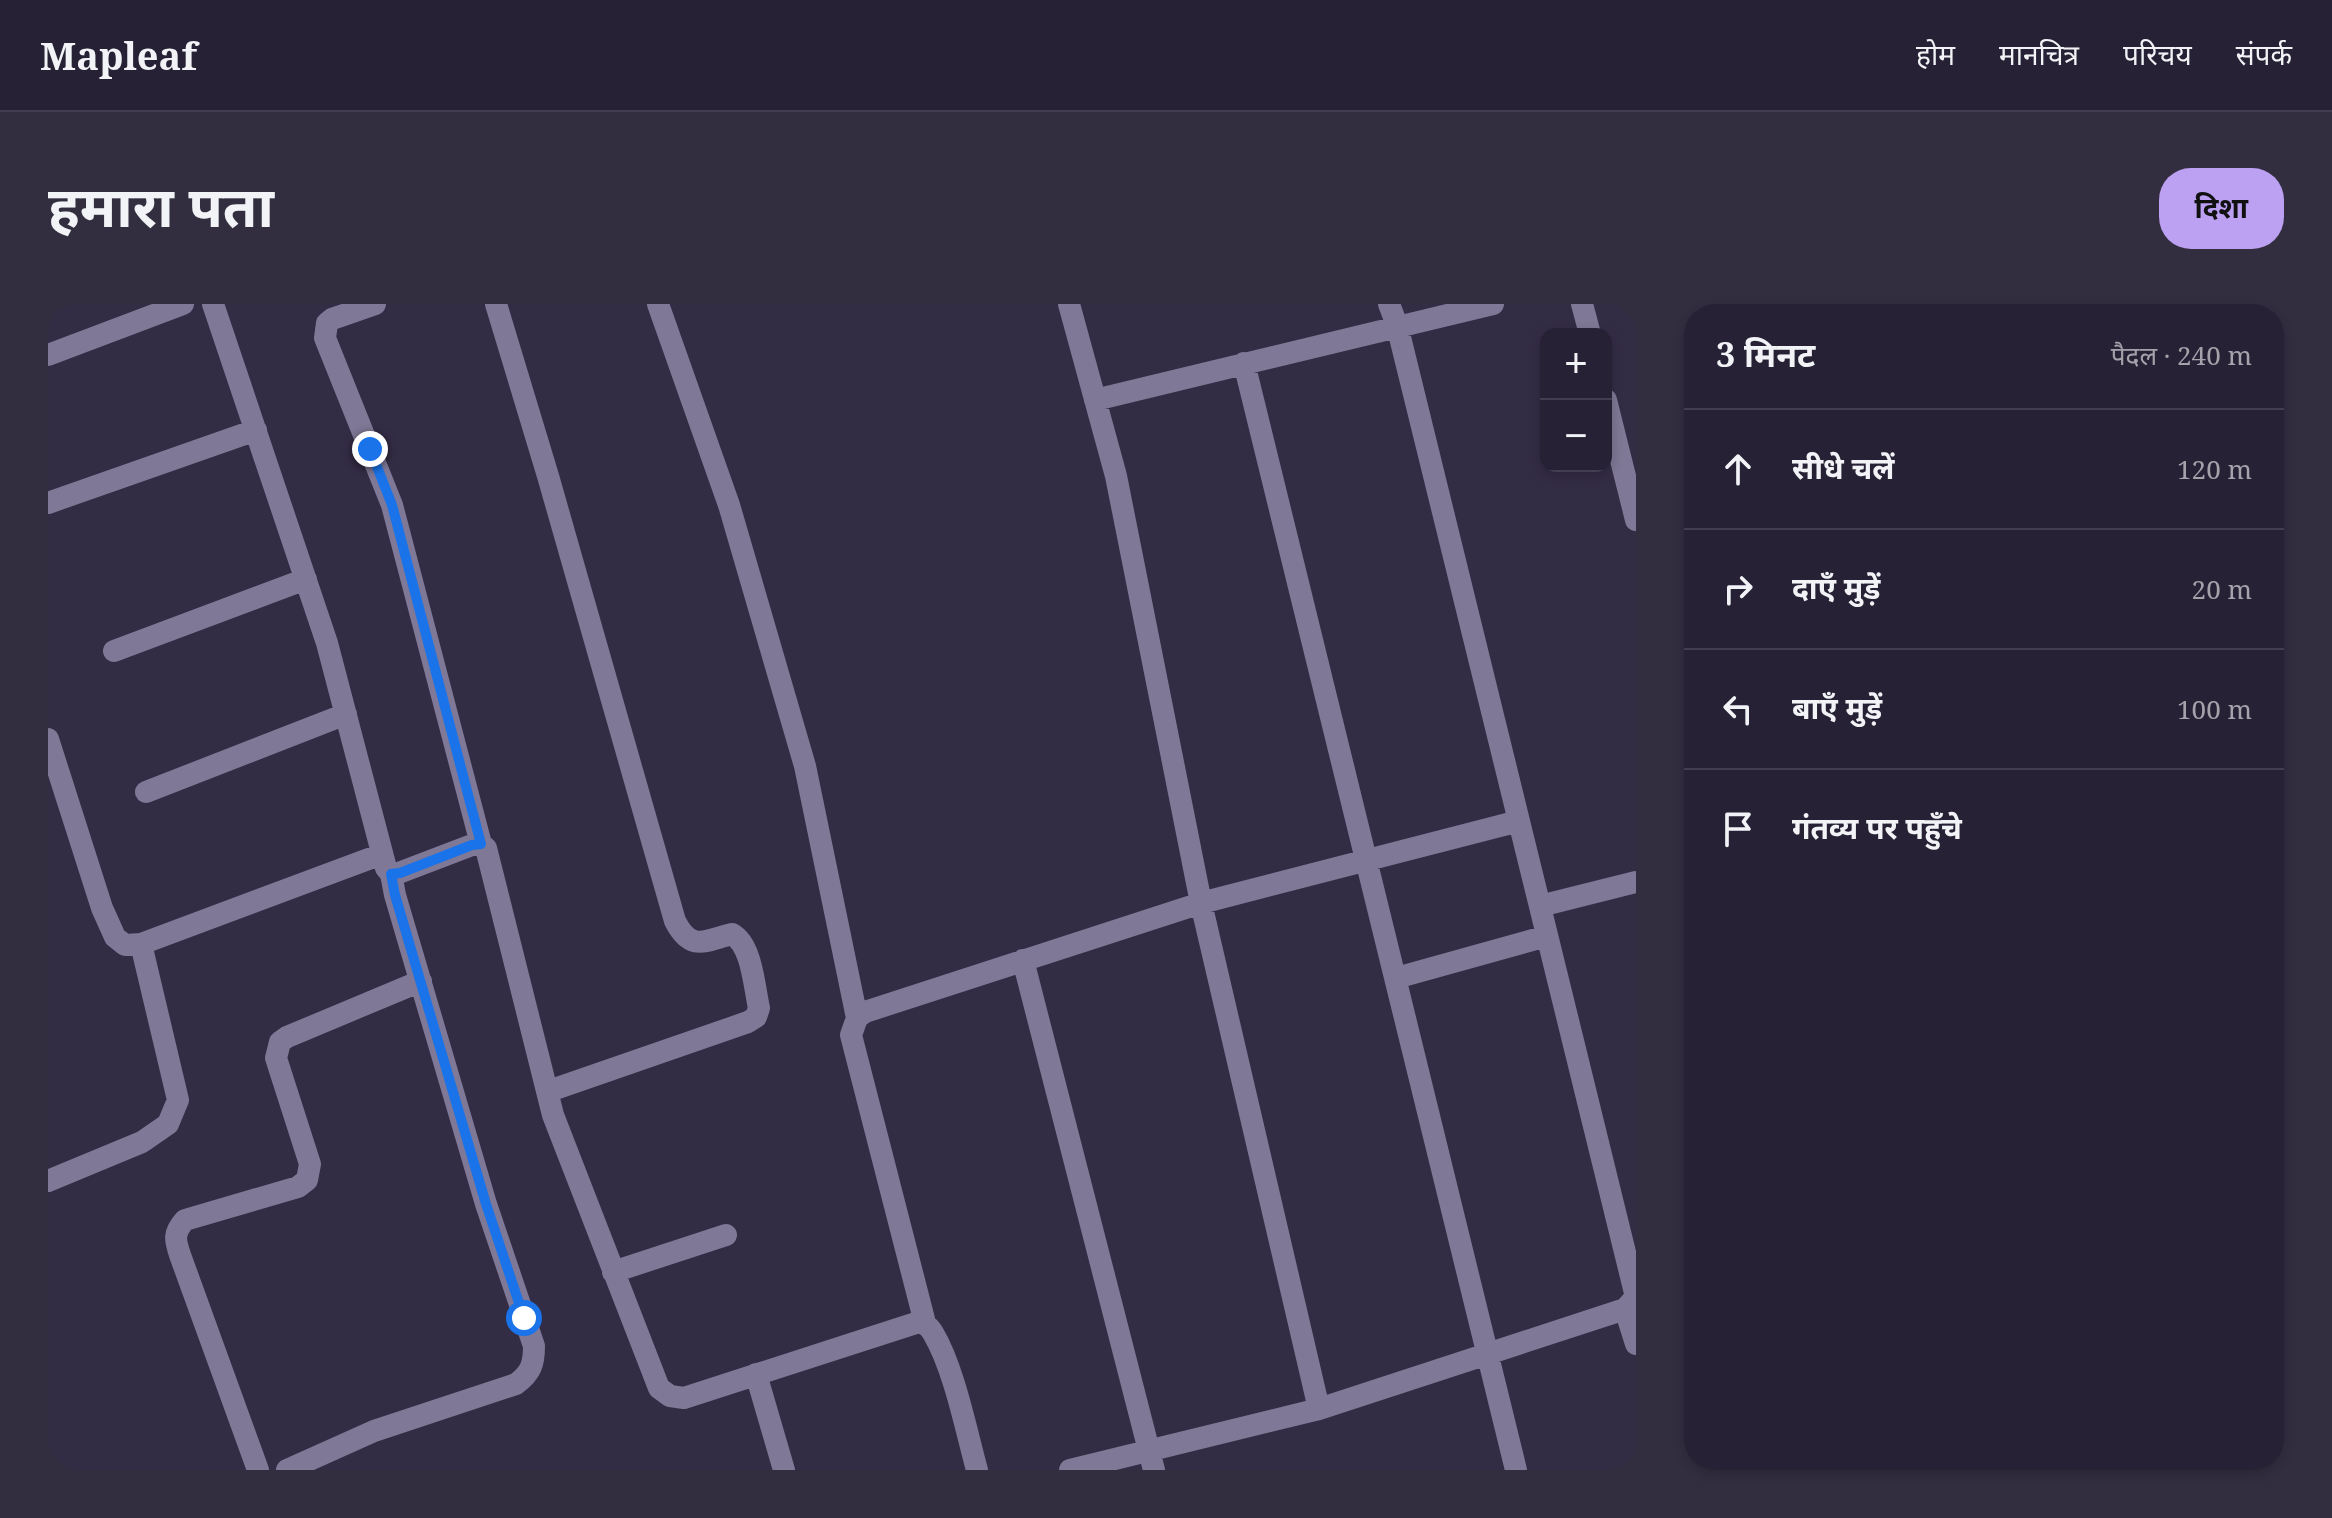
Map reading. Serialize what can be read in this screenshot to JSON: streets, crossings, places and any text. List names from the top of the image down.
{
  "page": {
    "header": "Mapleaf",
    "nav": [
      "होम",
      "मानचित्र",
      "परिचय",
      "संपर्क"
    ],
    "title": "हमारा पता",
    "buttons": "दिशा",
    "heading": ["3 मिनट", "पैदल · 240 m"],
    "map_buttons": ["+", "−"],
    "list": [
      ["सीधे चलें", "120 m"],
      ["दाएँ मुड़ें", "20 m"],
      ["बाएँ मुड़ें", "100 m"],
      "गंतव्य पर पहुँचे"
    ]
  }
}
